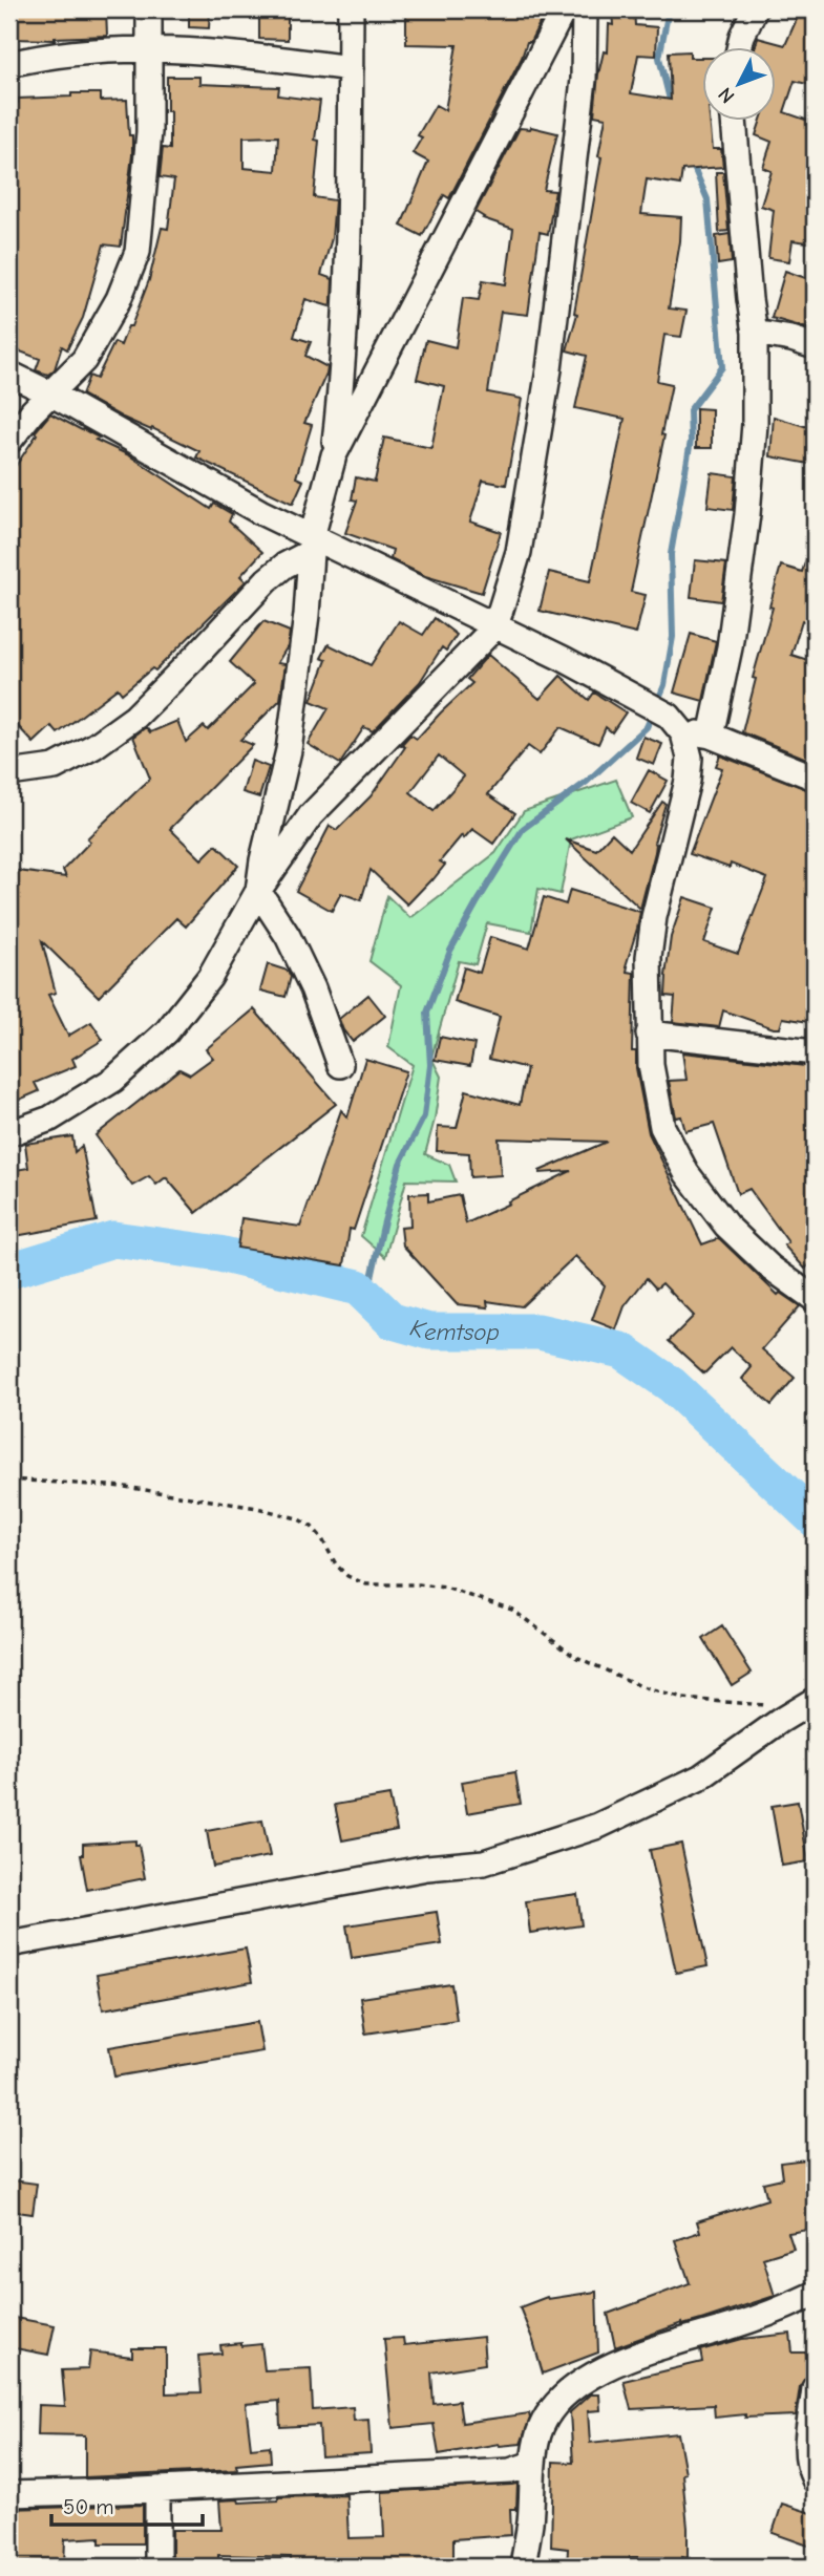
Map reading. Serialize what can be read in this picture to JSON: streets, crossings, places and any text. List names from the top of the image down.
{
  "water": ["Kemtsop"],
  "scale_bar": "50 m",
  "north": "bottom left"
}
